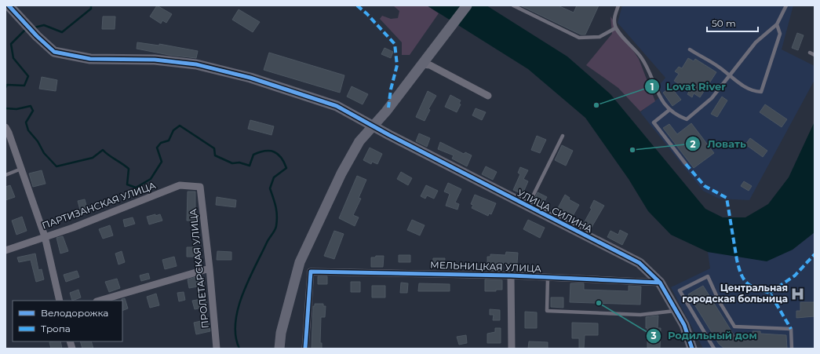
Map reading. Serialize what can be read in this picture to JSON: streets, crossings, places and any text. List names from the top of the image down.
{
  "streets": {
    "street": [
      "ПАРТИЗАНСКАЯ УЛИЦА",
      "УЛИЦА СИЛИНА",
      "МЕЛЬНИЦКАЯ УЛИЦА",
      "ПРОЛЕТАРСКАЯ УЛИЦА"
    ]
  },
  "crossings": [
    ["ПАРТИЗАНСКАЯ УЛИЦА", "ПРОЛЕТАРСКАЯ УЛИЦА"],
    ["УЛИЦА СИЛИНА", "МЕЛЬНИЦКАЯ УЛИЦА"]
  ],
  "places": {
    "other": ["Lovat River", "Ловать", "Родильный дом"],
    "hospital": ["Центральная городская больница"]
  },
  "legend": ["Велодорожка", "Тропа"],
  "scale_bar": "50 m"
}
